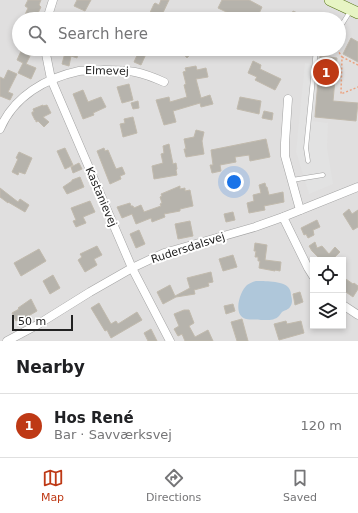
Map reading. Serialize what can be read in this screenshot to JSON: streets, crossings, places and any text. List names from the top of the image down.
{
  "streets": {
    "street": ["Elmevej", "Kastanievej", "Rudersdalsvej"]
  },
  "crossings": [
    ["Elmevej", "Kastanievej"],
    ["Kastanievej", "Rudersdalsvej"]
  ],
  "scale_bar": "50 m",
  "page": {
    "search": "Search here",
    "pins": "1",
    "scale": "50 m",
    "heading": "Nearby",
    "list": [
      {
        "mark": "1",
        "name": "Hos René",
        "note": "Bar · Savværksvej",
        "value": "120 m"
      }
    ],
    "nav": ["Map", "Directions", "Saved"]
  }
}
